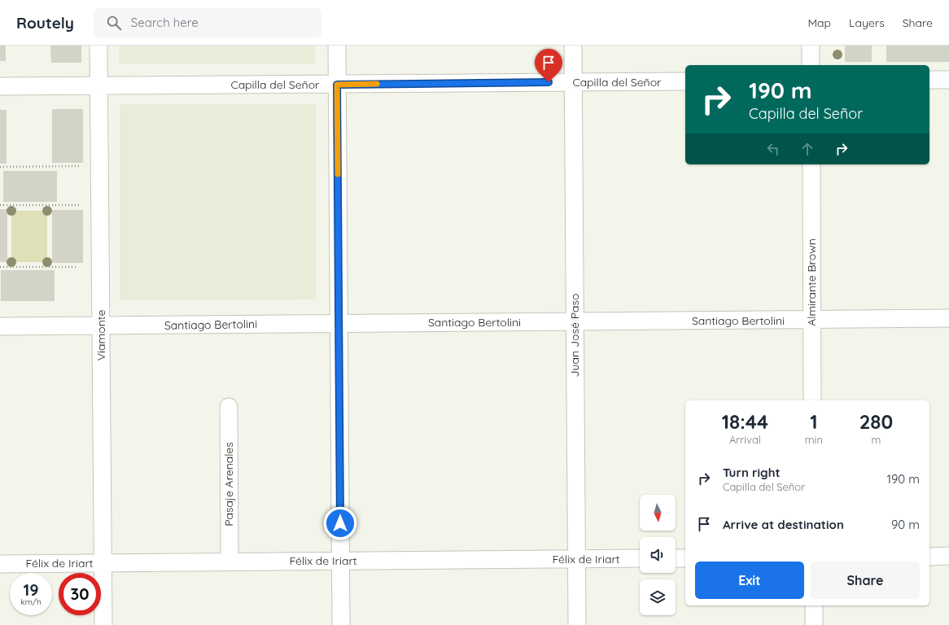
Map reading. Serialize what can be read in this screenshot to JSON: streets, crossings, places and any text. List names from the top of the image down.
{
  "streets": {
    "street": [
      "Capilla del Señor",
      "Almirante Brown",
      "Santiago Bertolini",
      "Viamonte",
      "Juan José Paso",
      "Pasaje Arenales",
      "Félix de Iriart"
    ]
  },
  "crossings": [
    ["Capilla del Señor", "Viamonte"],
    ["Capilla del Señor", "Juan José Paso"],
    ["Almirante Brown", "Santiago Bertolini"],
    ["Santiago Bertolini", "Viamonte"],
    ["Santiago Bertolini", "Juan José Paso"],
    ["Viamonte", "Félix de Iriart"],
    ["Juan José Paso", "Félix de Iriart"],
    ["Pasaje Arenales", "Félix de Iriart"]
  ],
  "north": "bottom",
  "page": {
    "header": "Routely",
    "search": "Search here",
    "nav": ["Map", "Layers", "Share"],
    "turn": ["190 m", "Capilla del Señor"],
    "eta": [
      "18:44",
      "Arrival",
      "1",
      "min",
      "280",
      "m"
    ],
    "list": [
      {
        "name": "Turn right",
        "note": "Capilla del Señor",
        "value": "190 m"
      },
      {
        "name": "Arrive at destination",
        "value": "90 m"
      }
    ],
    "buttons": ["Exit", "Share"],
    "speed": "19 km/h",
    "limit": "30"
  }
}
